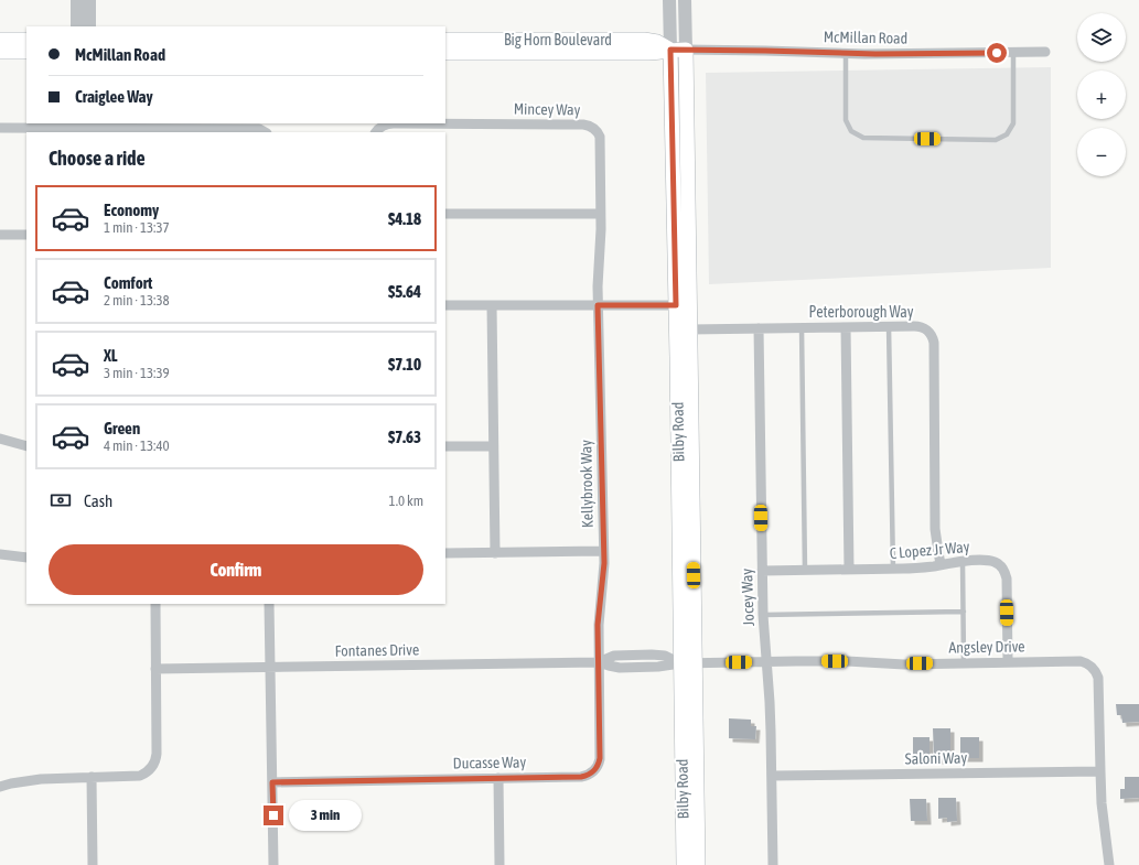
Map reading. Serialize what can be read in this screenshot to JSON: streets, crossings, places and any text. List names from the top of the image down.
{
  "streets": {
    "main road": ["Big Horn Boulevard", "Bilby Road"],
    "street": [
      "McMillan Road",
      "Mincey Way",
      "Peterborough Way",
      "Kellybrook Way",
      "C Lopez Jr Way",
      "Jocey Way",
      "Angsley Drive",
      "Fontanes Drive",
      "Saloni Way",
      "Ducasse Way"
    ]
  },
  "crossings": [
    ["McMillan Road", "Big Horn Boulevard"],
    ["McMillan Road", "Bilby Road"],
    ["Big Horn Boulevard", "Bilby Road"],
    ["Mincey Way", "Kellybrook Way"],
    ["Peterborough Way", "Bilby Road"],
    ["Peterborough Way", "C Lopez Jr Way"],
    ["Peterborough Way", "Jocey Way"],
    ["Bilby Road", "Angsley Drive"],
    ["Bilby Road", "Fontanes Drive"],
    ["Kellybrook Way", "Fontanes Drive"],
    ["Kellybrook Way", "Ducasse Way"],
    ["C Lopez Jr Way", "Jocey Way"],
    ["C Lopez Jr Way", "Angsley Drive"],
    ["Jocey Way", "Angsley Drive"],
    ["Jocey Way", "Saloni Way"],
    ["Angsley Drive", "Fontanes Drive"],
    ["Angsley Drive", "Saloni Way"],
    ["Fontanes Drive", "Ducasse Way"]
  ],
  "page": {
    "map_buttons": ["+", "−"],
    "banner": ["McMillan Road", "Craiglee Way"],
    "heading": "Choose a ride",
    "list": [
      {
        "name": "Economy",
        "note": "1 min · 13:37",
        "value": "$4.18"
      },
      {
        "name": "Comfort",
        "note": "2 min · 13:38",
        "value": "$5.64"
      },
      {
        "name": "XL",
        "note": "3 min · 13:39",
        "value": "$7.10"
      },
      {
        "name": "Green",
        "note": "4 min · 13:40",
        "value": "$7.63"
      }
    ],
    "pay": ["Cash", "1.0 km"],
    "buttons": "Confirm",
    "bubble": "3 min"
  }
}
